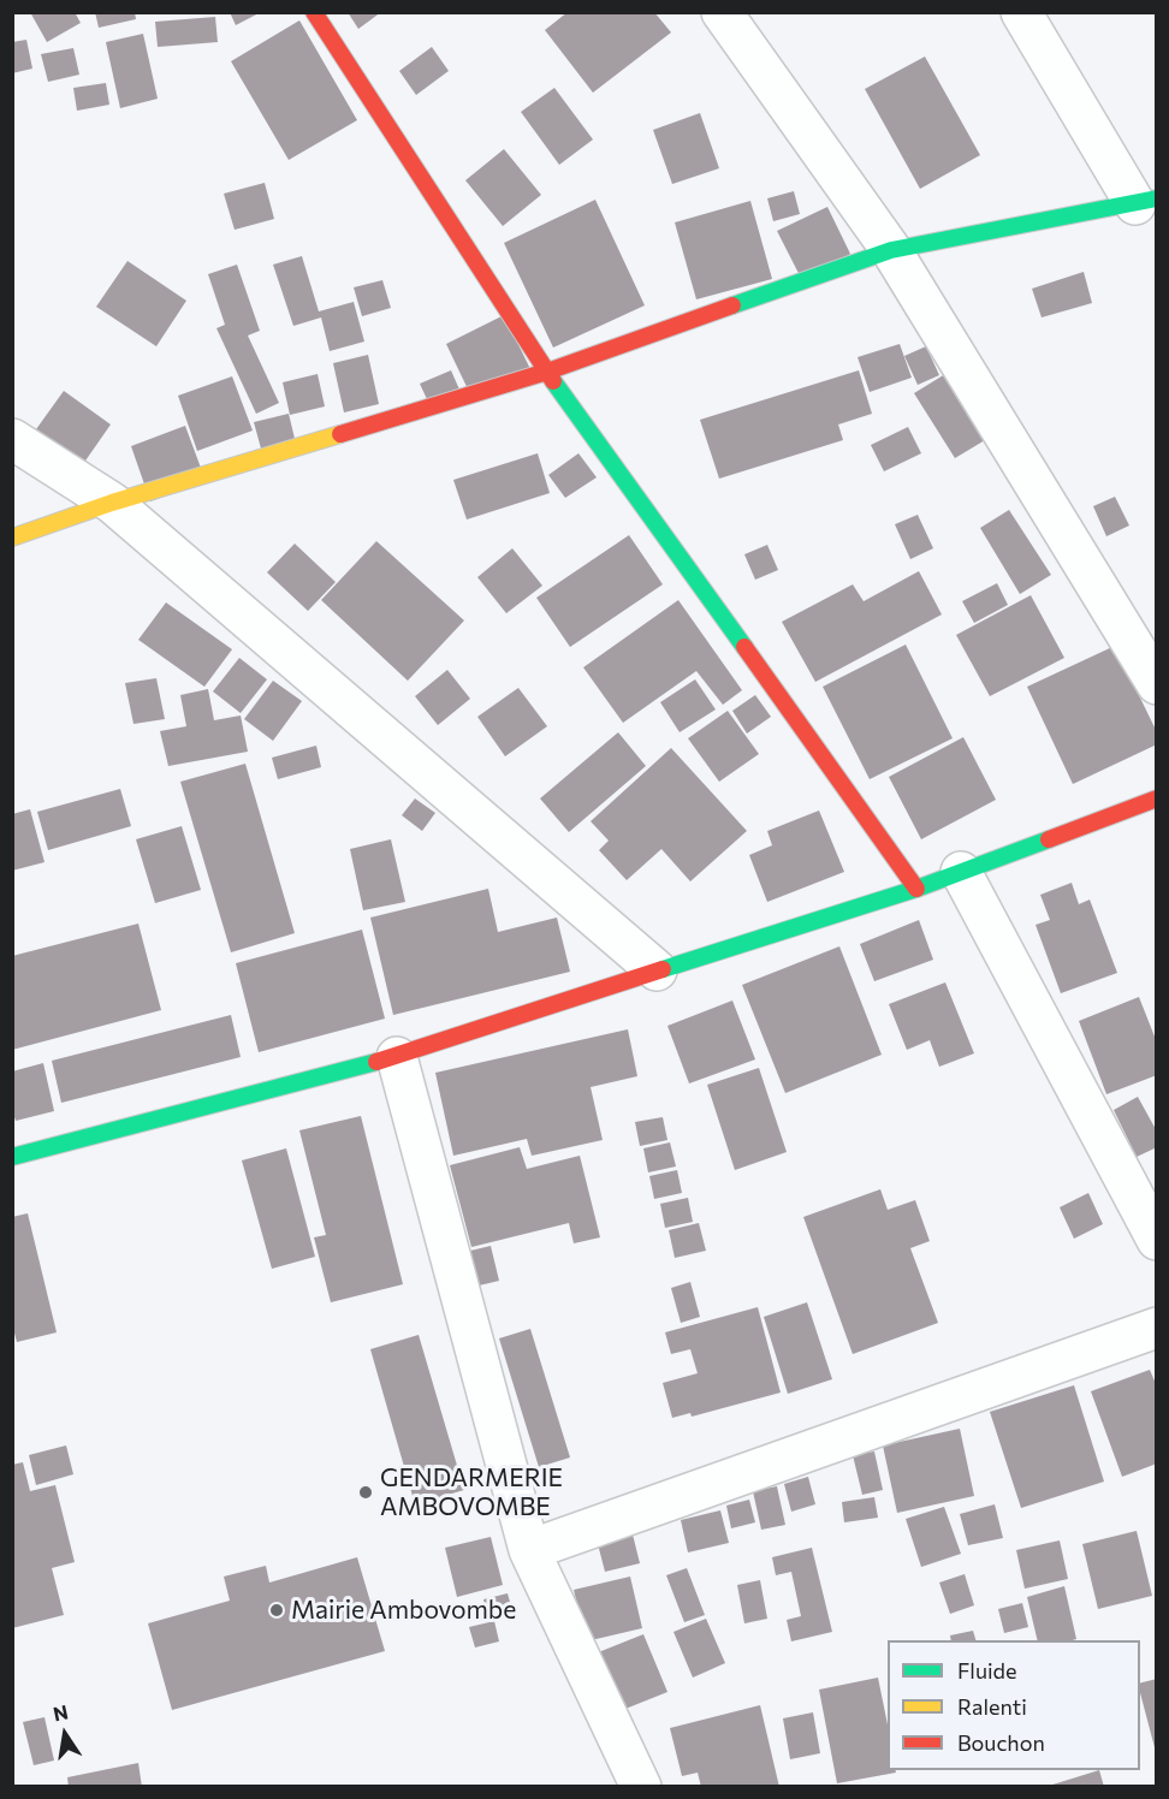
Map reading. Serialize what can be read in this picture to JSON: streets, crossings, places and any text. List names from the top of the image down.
{
  "places": ["GENDARMERIE AMBOVOMBE", "Mairie Ambovombe"],
  "legend": ["Fluide", "Ralenti", "Bouchon"],
  "north": "top"
}
